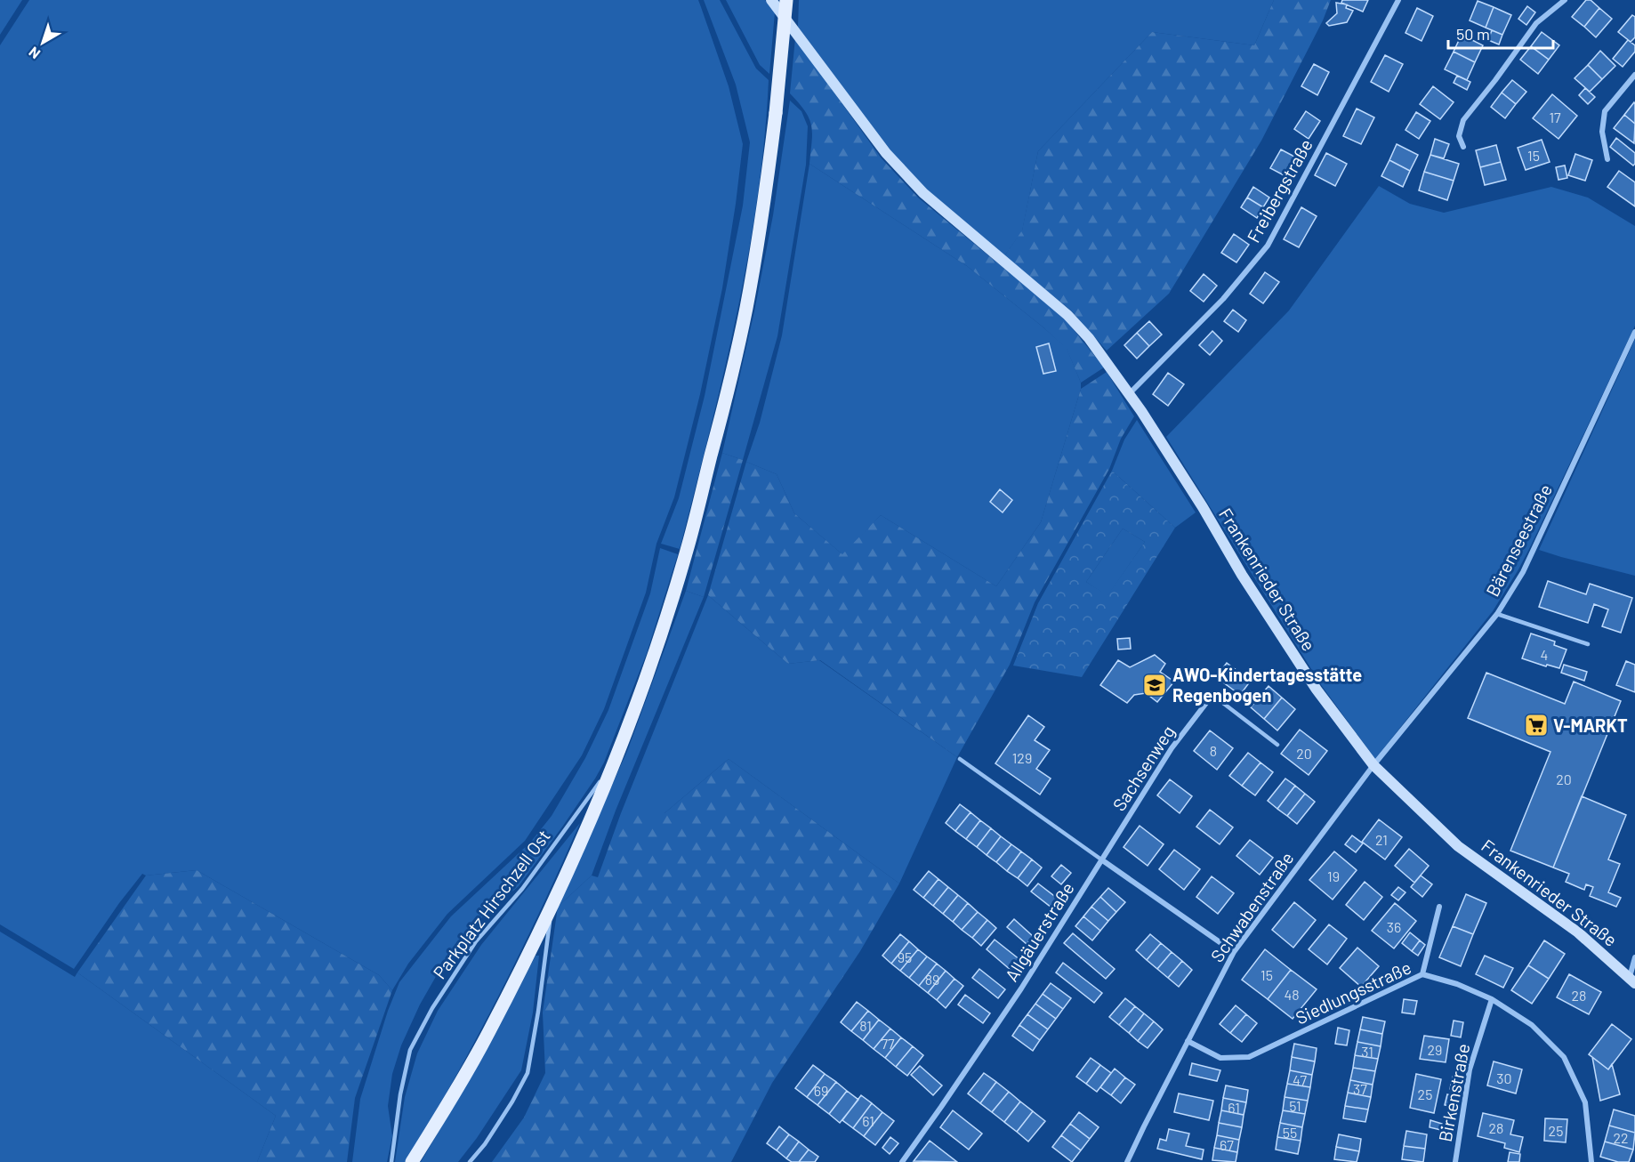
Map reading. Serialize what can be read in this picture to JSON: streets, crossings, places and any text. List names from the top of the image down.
{
  "streets": {
    "street": [
      "Freibergstraße",
      "Bärenseestraße",
      "Frankenrieder Straße",
      "Sachsenweg",
      "Schwabenstraße",
      "Allgäuerstraße",
      "Siedlungsstraße",
      "Birkenstraße"
    ],
    "lane": ["Parkplatz Hirschzell Ost"]
  },
  "crossings": [
    ["Freibergstraße", "Frankenrieder Straße"],
    ["Bärenseestraße", "Frankenrieder Straße"],
    ["Bärenseestraße", "Schwabenstraße"],
    ["Frankenrieder Straße", "Schwabenstraße"],
    ["Sachsenweg", "Allgäuerstraße"],
    ["Schwabenstraße", "Siedlungsstraße"],
    ["Siedlungsstraße", "Birkenstraße"]
  ],
  "places": {
    "school or university": ["AWO-Kindertagesstätte Regenbogen"],
    "supermarket": ["V-MARKT"]
  },
  "house_numbers": [
    "17",
    "15",
    "4",
    "8",
    "20",
    "129",
    "20",
    "21",
    "19",
    "36",
    "95",
    "15",
    "89",
    "48",
    "28",
    "81",
    "77",
    "29",
    "31",
    "30",
    "47",
    "37",
    "69",
    "25",
    "51",
    "61",
    "61",
    "28",
    "25",
    "55",
    "22",
    "67"
  ],
  "scale_bar": "50 m",
  "north": "bottom left"
}
